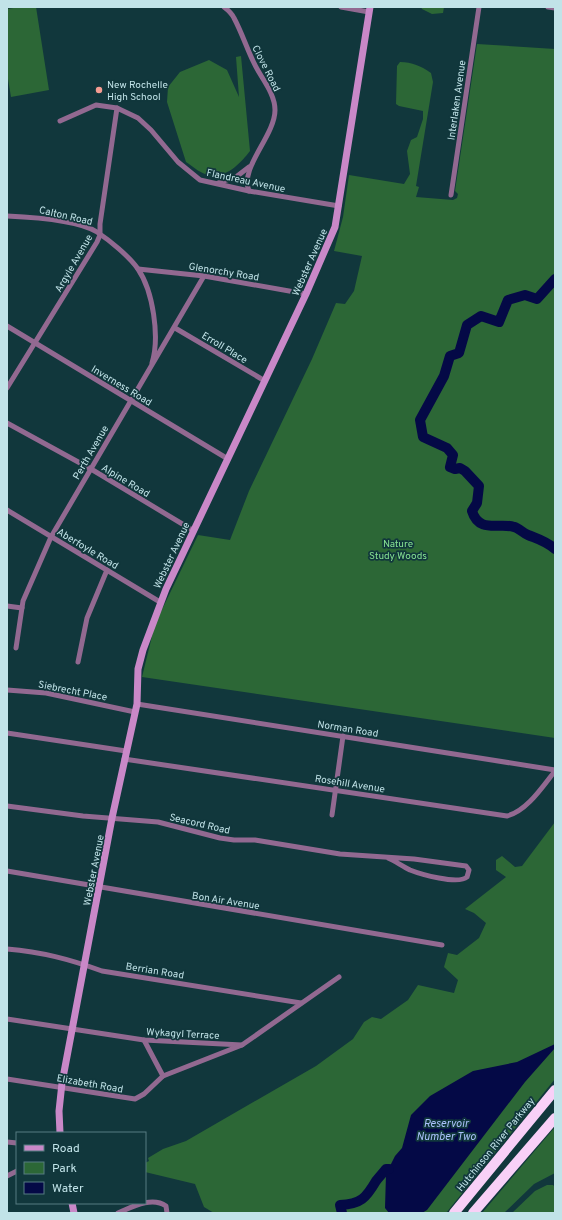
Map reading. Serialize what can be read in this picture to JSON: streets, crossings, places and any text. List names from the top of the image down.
{
  "streets": {
    "highway": ["Hutchinson River Parkway"],
    "street": [
      "Clove Road",
      "Interlaken Avenue",
      "Flandreau Avenue",
      "Calton Road",
      "Webster Avenue",
      "Argyle Avenue",
      "Glenorchy Road",
      "Erroll Place",
      "Inverness Road",
      "Perth Avenue",
      "Alpine Road",
      "Aberfoyle Road",
      "Siebrecht Place",
      "Norman Road",
      "Rosehill Avenue",
      "Seacord Road",
      "Bon Air Avenue",
      "Berrian Road",
      "Wykagyl Terrace",
      "Elizabeth Road"
    ]
  },
  "crossings": [
    ["Clove Road", "Flandreau Avenue"],
    ["Flandreau Avenue", "Webster Avenue"],
    ["Flandreau Avenue", "Argyle Avenue"],
    ["Calton Road", "Argyle Avenue"],
    ["Calton Road", "Glenorchy Road"],
    ["Calton Road", "Perth Avenue"],
    ["Webster Avenue", "Glenorchy Road"],
    ["Webster Avenue", "Erroll Place"],
    ["Webster Avenue", "Inverness Road"],
    ["Webster Avenue", "Alpine Road"],
    ["Webster Avenue", "Aberfoyle Road"],
    ["Webster Avenue", "Siebrecht Place"],
    ["Webster Avenue", "Norman Road"],
    ["Webster Avenue", "Rosehill Avenue"],
    ["Webster Avenue", "Seacord Road"],
    ["Webster Avenue", "Bon Air Avenue"],
    ["Webster Avenue", "Berrian Road"],
    ["Webster Avenue", "Wykagyl Terrace"],
    ["Webster Avenue", "Elizabeth Road"],
    ["Argyle Avenue", "Inverness Road"],
    ["Glenorchy Road", "Perth Avenue"],
    ["Erroll Place", "Perth Avenue"],
    ["Inverness Road", "Perth Avenue"],
    ["Perth Avenue", "Alpine Road"],
    ["Perth Avenue", "Aberfoyle Road"],
    ["Norman Road", "Rosehill Avenue"],
    ["Wykagyl Terrace", "Elizabeth Road"]
  ],
  "water": ["Reservoir Number Two"],
  "parks": ["Nature Study Woods"],
  "places": ["New Rochelle High School"],
  "legend": ["Road", "Park", "Water"]
}
